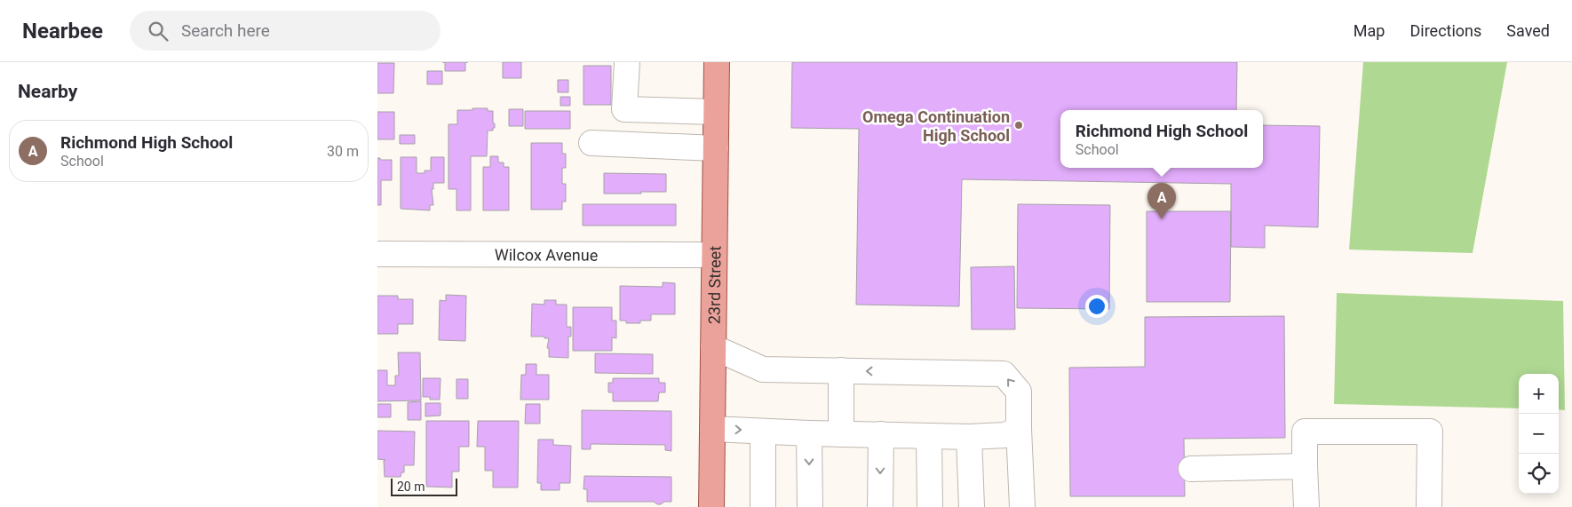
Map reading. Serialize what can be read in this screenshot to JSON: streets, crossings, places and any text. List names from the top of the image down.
{
  "streets": {
    "main road": ["23rd Street"],
    "street": ["Wilcox Avenue"]
  },
  "crossings": [
    ["Wilcox Avenue", "23rd Street"]
  ],
  "places": ["Omega Continuation High School"],
  "scale_bar": "20 m",
  "page": {
    "header": "Nearbee",
    "search": "Search here",
    "nav": ["Map", "Directions", "Saved"],
    "heading": "Nearby",
    "popup": ["Richmond High School", "School"],
    "list": [
      {
        "mark": "A",
        "name": "Richmond High School",
        "note": "School",
        "value": "30 m"
      }
    ],
    "pins": "A",
    "map_buttons": ["+", "−"],
    "scale": "20 m"
  }
}
